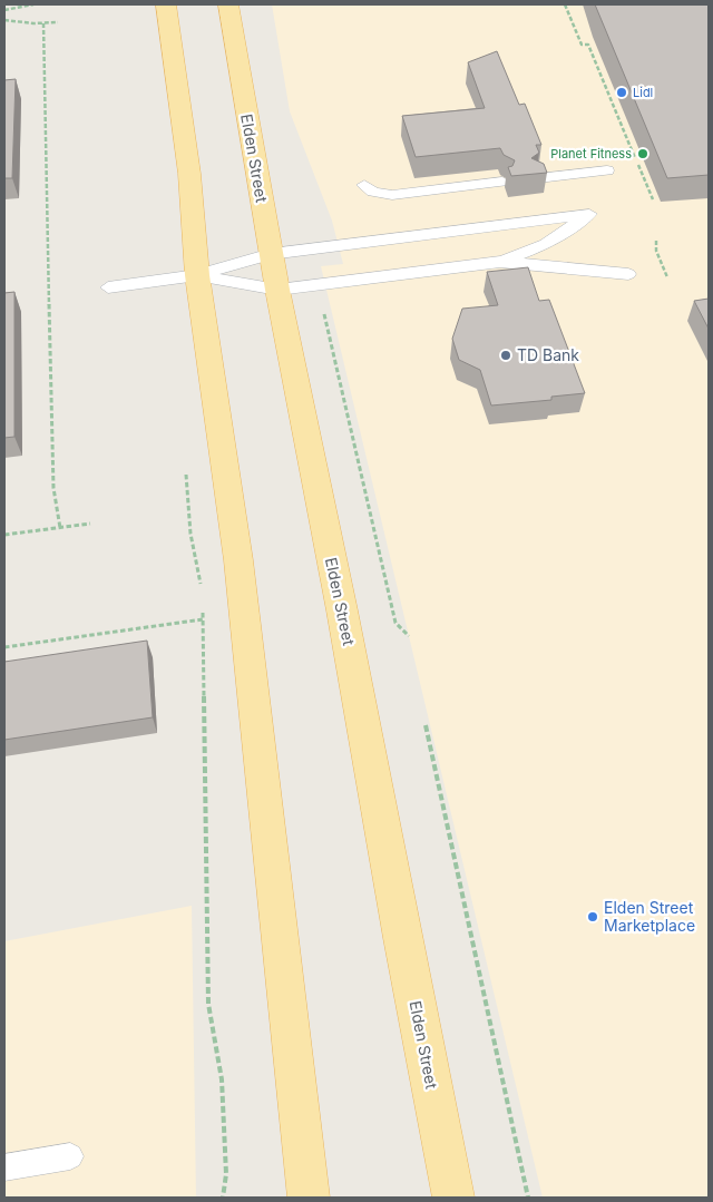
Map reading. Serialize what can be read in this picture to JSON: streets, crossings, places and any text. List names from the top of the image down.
{
  "streets": {
    "main road": ["Elden Street"]
  },
  "places": [
    "Lidl",
    "Planet Fitness",
    "TD Bank",
    "Elden Street Marketplace"
  ]
}
